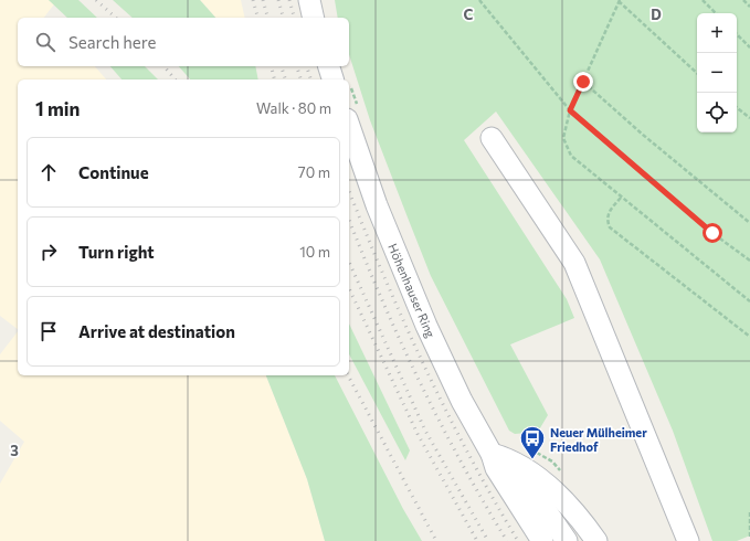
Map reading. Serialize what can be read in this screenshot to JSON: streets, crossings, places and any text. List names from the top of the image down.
{
  "streets": {
    "street": ["Höhenhauser Ring"]
  },
  "places": {
    "bus stop": ["Neuer Mülheimer Friedhof"]
  },
  "page": {
    "map_buttons": ["+", "−"],
    "search": "Search here",
    "heading": ["1 min", "Walk · 80 m"],
    "list": [
      ["Continue", "70 m"],
      ["Turn right", "10 m"],
      "Arrive at destination"
    ]
  },
  "grid": {
    "columns": ["C", "D"],
    "rows": ["3"]
  }
}
